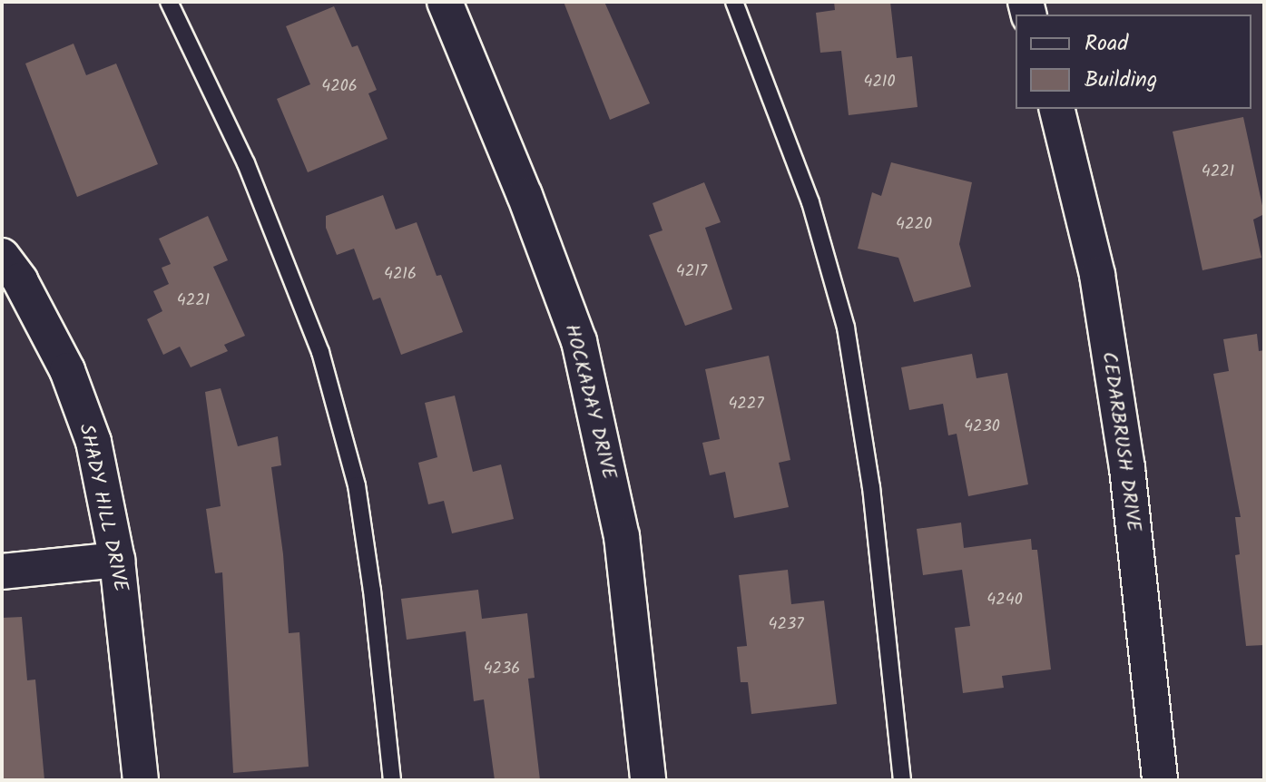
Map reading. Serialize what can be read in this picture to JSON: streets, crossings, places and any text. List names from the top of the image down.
{
  "streets": {
    "street": ["HOCKADAY DRIVE", "CEDARBRUSH DRIVE", "SHADY HILL DRIVE"]
  },
  "house_numbers": [
    "4210",
    "4206",
    "4221",
    "4220",
    "4217",
    "4216",
    "4221",
    "4227",
    "4230",
    "4240",
    "4237",
    "4236"
  ],
  "legend": ["Road", "Building"]
}
